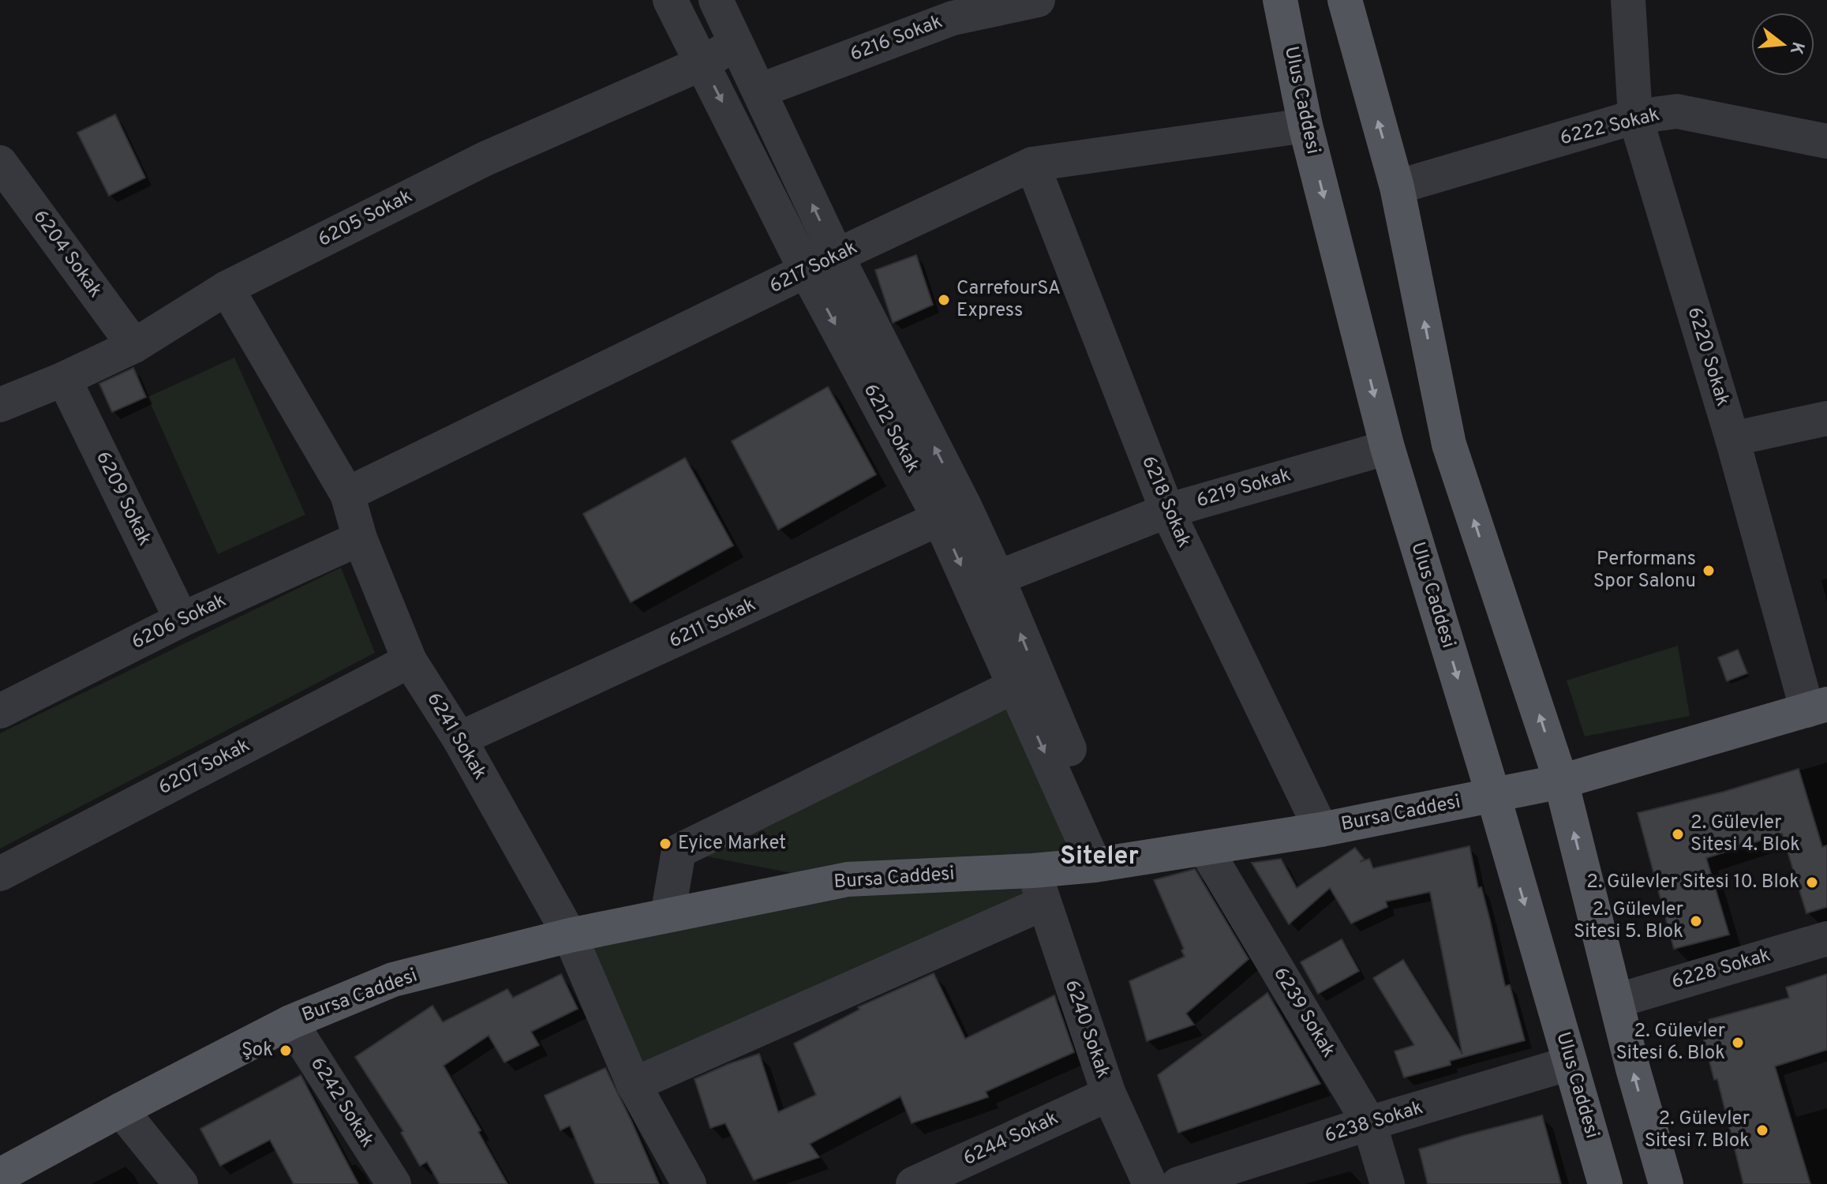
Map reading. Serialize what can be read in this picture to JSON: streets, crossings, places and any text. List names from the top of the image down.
{
  "streets": {
    "main road": ["Ulus Caddesi", "Bursa Caddesi"],
    "street": [
      "6216 Sokak",
      "6222 Sokak",
      "6205 Sokak",
      "6204 Sokak",
      "6217 Sokak",
      "6220 Sokak",
      "6212 Sokak",
      "6219 Sokak",
      "6209 Sokak",
      "6218 Sokak",
      "6206 Sokak",
      "6211 Sokak",
      "6241 Sokak",
      "6207 Sokak",
      "6228 Sokak",
      "6239 Sokak",
      "6240 Sokak",
      "6242 Sokak",
      "6238 Sokak",
      "6244 Sokak"
    ]
  },
  "crossings": [
    ["6216 Sokak", "6212 Sokak"],
    ["Ulus Caddesi", "6217 Sokak"],
    ["Ulus Caddesi", "6219 Sokak"],
    ["Ulus Caddesi", "Bursa Caddesi"],
    ["Ulus Caddesi", "6238 Sokak"],
    ["6222 Sokak", "6220 Sokak"],
    ["6205 Sokak", "6204 Sokak"],
    ["6205 Sokak", "6212 Sokak"],
    ["6205 Sokak", "6209 Sokak"],
    ["6205 Sokak", "6241 Sokak"],
    ["6217 Sokak", "6212 Sokak"],
    ["6217 Sokak", "6218 Sokak"],
    ["6217 Sokak", "6241 Sokak"],
    ["6220 Sokak", "Bursa Caddesi"],
    ["6212 Sokak", "6219 Sokak"],
    ["6212 Sokak", "6211 Sokak"],
    ["6212 Sokak", "Bursa Caddesi"],
    ["6219 Sokak", "6218 Sokak"],
    ["6209 Sokak", "6206 Sokak"],
    ["6218 Sokak", "Bursa Caddesi"],
    ["6206 Sokak", "6241 Sokak"],
    ["6211 Sokak", "6241 Sokak"],
    ["6241 Sokak", "6207 Sokak"],
    ["6241 Sokak", "Bursa Caddesi"],
    ["Bursa Caddesi", "6239 Sokak"],
    ["Bursa Caddesi", "6240 Sokak"],
    ["Bursa Caddesi", "6242 Sokak"],
    ["6239 Sokak", "6238 Sokak"],
    ["6240 Sokak", "6244 Sokak"]
  ],
  "districts": ["Siteler"],
  "places": [
    "CarrefourSA Express",
    "Performans Spor Salonu",
    "2. Gülevler Sitesi 4. Blok",
    "Eyice Market",
    "2. Gülevler Sitesi 10. Blok",
    "2. Gülevler Sitesi 5. Blok",
    "2. Gülevler Sitesi 6. Blok",
    "Şok",
    "2. Gülevler Sitesi 7. Blok"
  ],
  "north": "right"
}
